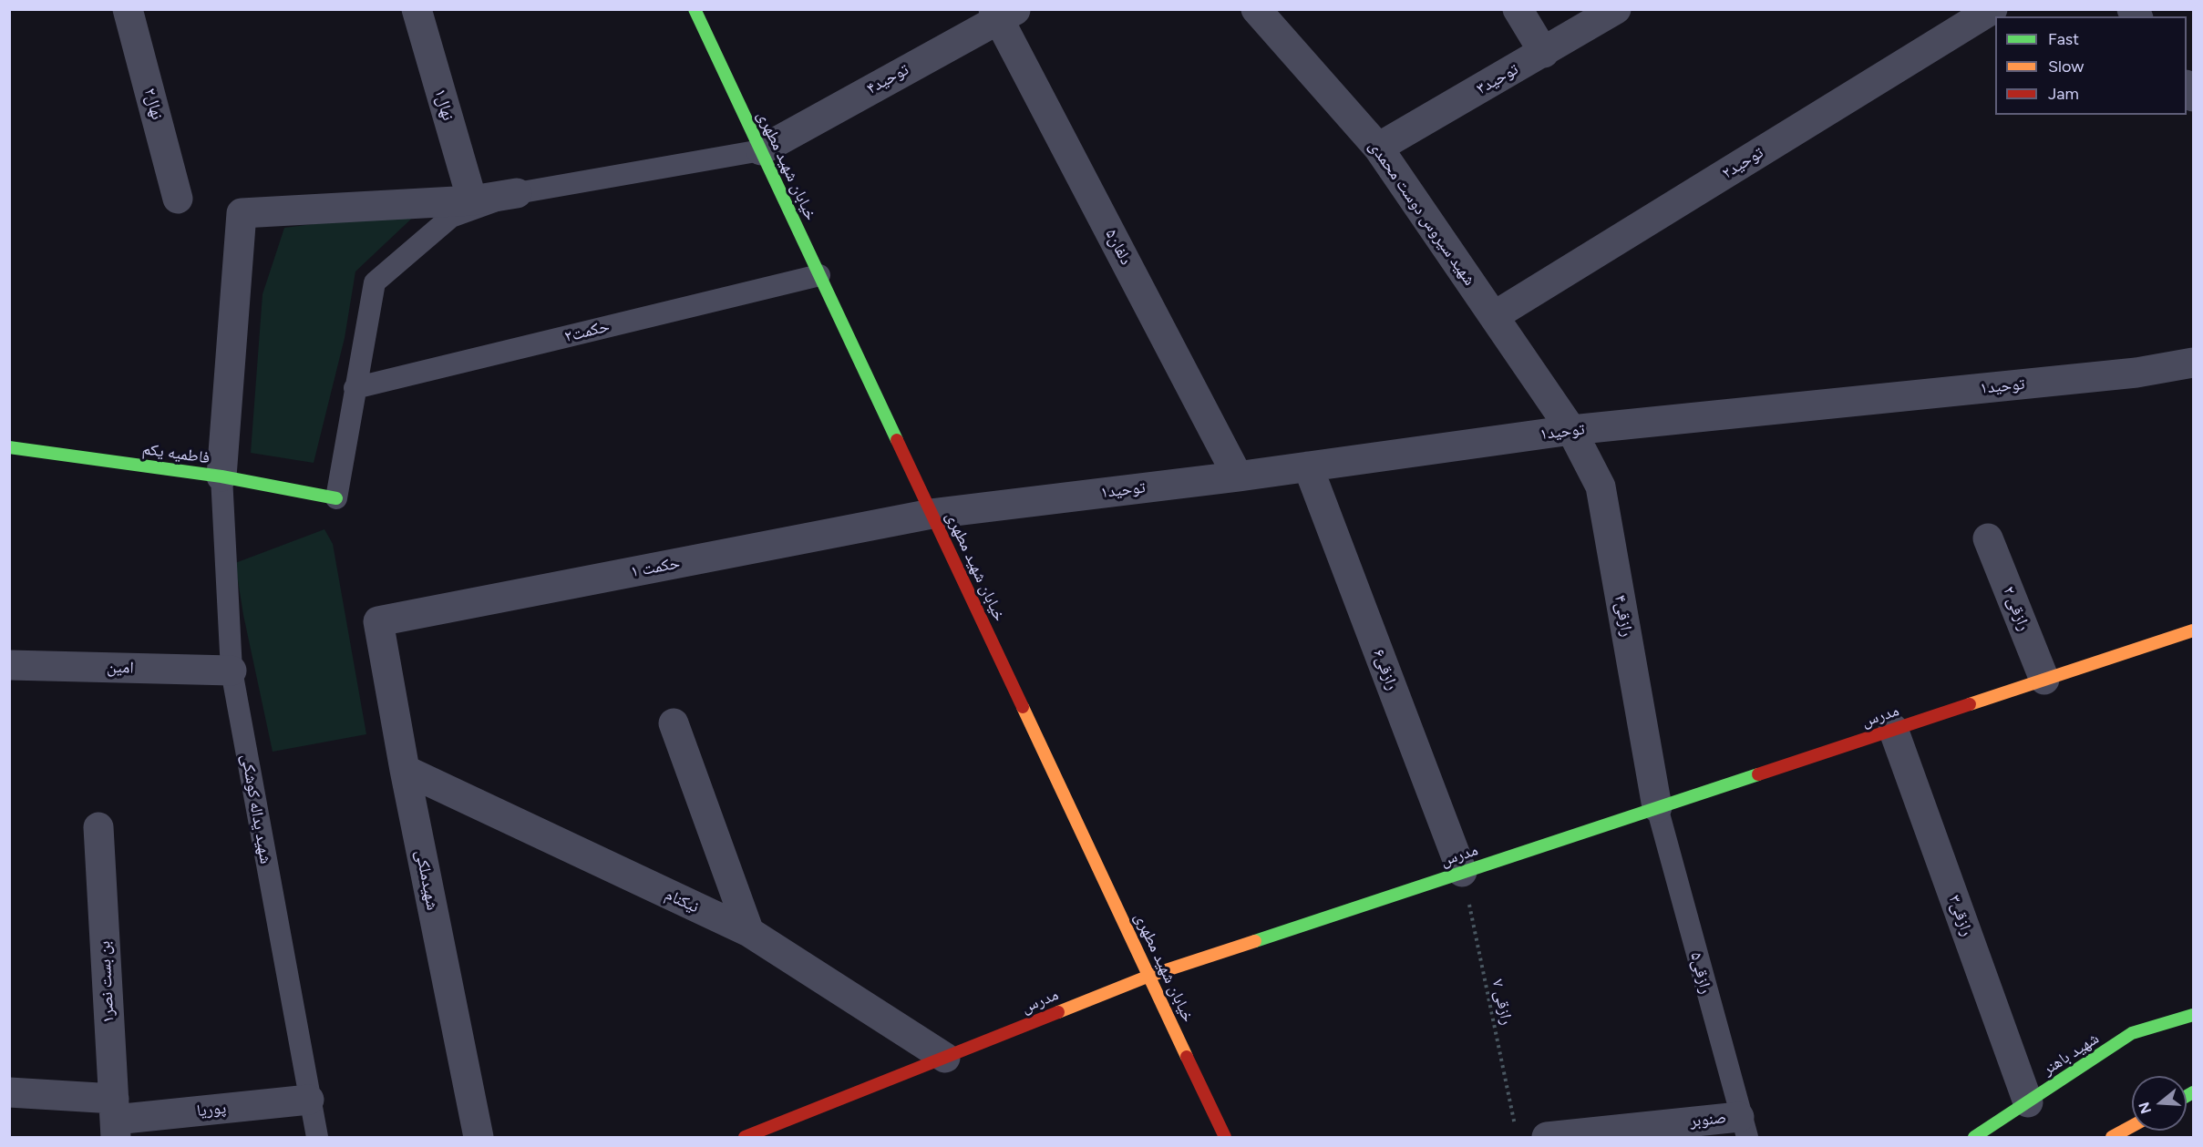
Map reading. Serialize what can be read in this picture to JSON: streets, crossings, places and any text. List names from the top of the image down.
{
  "streets": {
    "street": [
      "توحید۴",
      "توحید۳",
      "نهال۲",
      "نهال۱",
      "توحید۲",
      "خیابان شهید مطهری",
      "شهید سیروس دوست محمدی",
      "دلفان۵",
      "توحید۱",
      "فاطمیه یکم",
      "حکمت ۱",
      "رازقی ۲",
      "رازقی۴",
      "امین",
      "رازقی۶",
      "مدرس",
      "شهیدملکی",
      "نیکنام",
      "رازقی۳",
      "بن بست نصر۱",
      "شهید باهنر",
      "پوریا",
      "صنوبر"
    ],
    "lane": ["حکمت۲", "شهید یداله کوشکی", "رازقی۵"],
    "path": ["رازقی ۷"]
  },
  "crossings": [
    ["توحید۴", "خیابان شهید مطهری"],
    ["توحید۴", "دلفان۵"],
    ["توحید۳", "شهید سیروس دوست محمدی"],
    ["توحید۲", "شهید سیروس دوست محمدی"],
    ["خیابان شهید مطهری", "حکمت۲"],
    ["خیابان شهید مطهری", "توحید۱"],
    ["خیابان شهید مطهری", "حکمت ۱"],
    ["خیابان شهید مطهری", "مدرس"],
    ["شهید سیروس دوست محمدی", "توحید۱"],
    ["شهید سیروس دوست محمدی", "رازقی۴"],
    ["دلفان۵", "توحید۱"],
    ["توحید۱", "حکمت ۱"],
    ["توحید۱", "رازقی۴"],
    ["توحید۱", "رازقی۶"],
    ["فاطمیه یکم", "شهید یداله کوشکی"],
    ["حکمت ۱", "شهیدملکی"],
    ["رازقی ۲", "مدرس"],
    ["رازقی۴", "مدرس"],
    ["رازقی۴", "رازقی۵"],
    ["امین", "شهید یداله کوشکی"],
    ["رازقی۶", "مدرس"],
    ["رازقی۶", "رازقی ۷"],
    ["مدرس", "نیکنام"],
    ["مدرس", "رازقی۳"],
    ["مدرس", "رازقی۵"],
    ["مدرس", "رازقی ۷"],
    ["شهید یداله کوشکی", "پوریا"],
    ["شهیدملکی", "نیکنام"],
    ["رازقی۳", "شهید باهنر"],
    ["رازقی۵", "صنوبر"],
    ["بن بست نصر۱", "پوریا"]
  ],
  "legend": ["Fast", "Slow", "Jam"],
  "north": "left"
}
